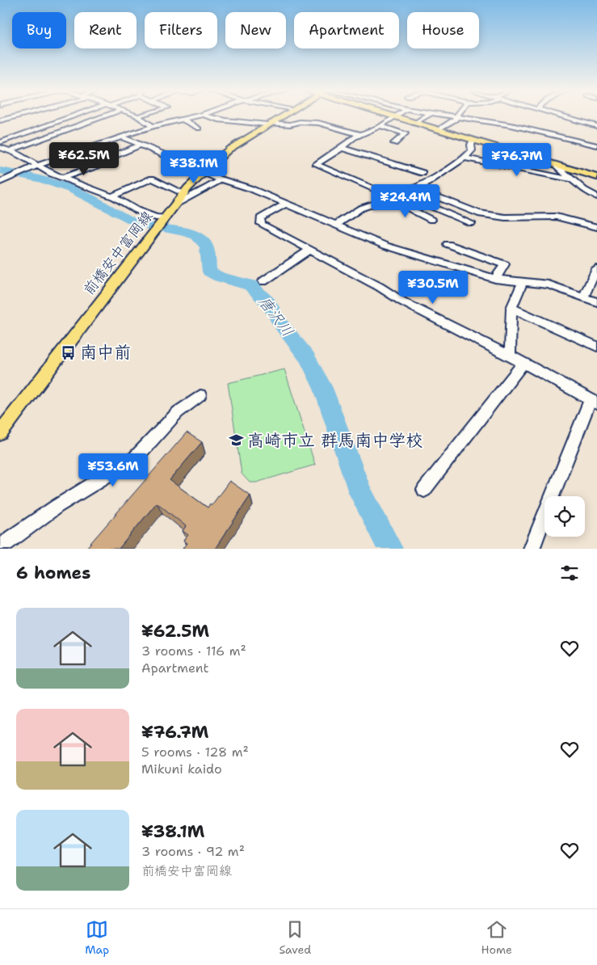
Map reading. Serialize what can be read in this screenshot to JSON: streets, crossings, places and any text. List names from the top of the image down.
{
  "streets": {
    "main road": ["前橋安中富岡線"]
  },
  "water": ["唐沢川"],
  "places": {
    "bus stop": ["南中前"],
    "school or university": ["高崎市立 群馬南中学校"]
  },
  "page": {
    "chip": [
      "Buy",
      "Rent",
      "Filters",
      "New",
      "Apartment",
      "House"
    ],
    "price": [
      "¥62.5M",
      "¥76.7M",
      "¥38.1M",
      "¥24.4M",
      "¥30.5M",
      "¥53.6M"
    ],
    "heading": "6 homes",
    "list": [
      {
        "name": "¥62.5M",
        "note": "3 rooms · 116 m² · Apartment"
      },
      {
        "name": "¥76.7M",
        "note": "5 rooms · 128 m² · Mikuni kaido"
      },
      {
        "name": "¥38.1M",
        "note": "3 rooms · 92 m² · 前橋安中富岡線"
      }
    ],
    "tabs": ["Map", "Saved", "Home"]
  }
}
